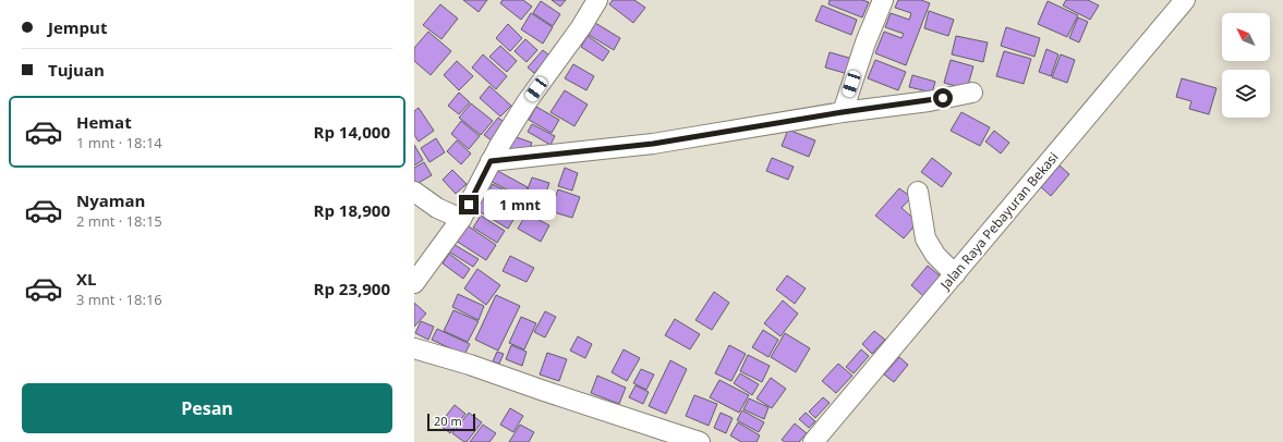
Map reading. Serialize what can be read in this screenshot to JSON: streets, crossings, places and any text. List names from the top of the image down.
{
  "streets": {
    "street": ["Jalan Raya Pebayuran Bekasi"]
  },
  "scale_bar": "20 m",
  "north": "top left",
  "page": {
    "banner": ["Jemput", "Tujuan"],
    "list": [
      {
        "name": "Hemat",
        "note": "1 mnt · 18:14",
        "value": "Rp 14,000"
      },
      {
        "name": "Nyaman",
        "note": "2 mnt · 18:15",
        "value": "Rp 18,900"
      },
      {
        "name": "XL",
        "note": "3 mnt · 18:16",
        "value": "Rp 23,900"
      }
    ],
    "bubble": "1 mnt",
    "buttons": "Pesan",
    "scale": "20 m"
  }
}
